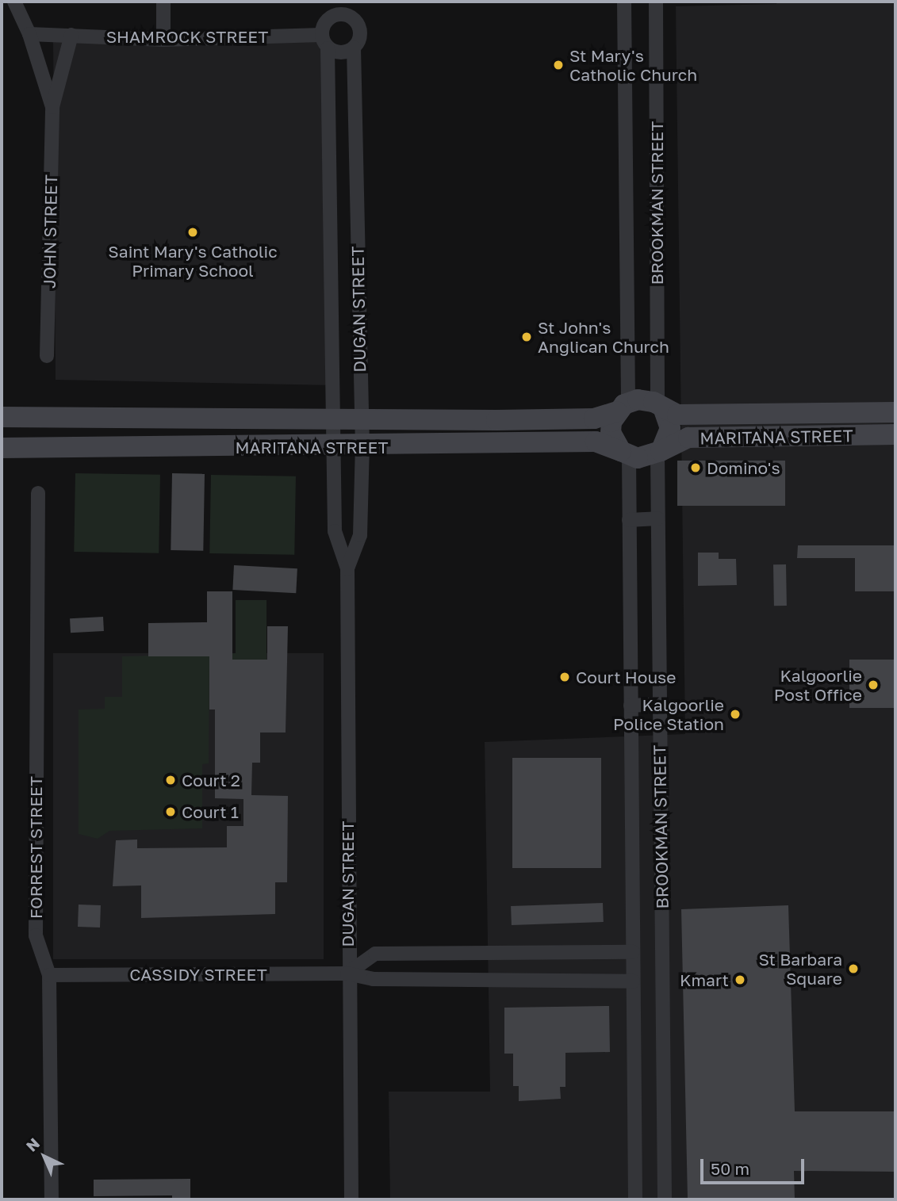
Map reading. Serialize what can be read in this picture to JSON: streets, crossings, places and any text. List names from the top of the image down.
{
  "streets": {
    "main road": ["MARITANA STREET"],
    "street": [
      "SHAMROCK STREET",
      "BROOKMAN STREET",
      "JOHN STREET",
      "DUGAN STREET",
      "FORREST STREET",
      "CASSIDY STREET"
    ]
  },
  "crossings": [
    ["SHAMROCK STREET", "JOHN STREET"],
    ["SHAMROCK STREET", "DUGAN STREET"],
    ["BROOKMAN STREET", "MARITANA STREET"],
    ["BROOKMAN STREET", "CASSIDY STREET"],
    ["DUGAN STREET", "MARITANA STREET"],
    ["DUGAN STREET", "CASSIDY STREET"],
    ["FORREST STREET", "CASSIDY STREET"]
  ],
  "places": [
    "St Mary's Catholic Church",
    "Saint Mary's Catholic Primary School",
    "St John's Anglican Church",
    "Domino's",
    "Court House",
    "Kalgoorlie Post Office",
    "Kalgoorlie Police Station",
    "Court 2",
    "Court 1",
    "St Barbara Square",
    "Kmart"
  ],
  "scale_bar": "50 m",
  "north": "top left"
}
